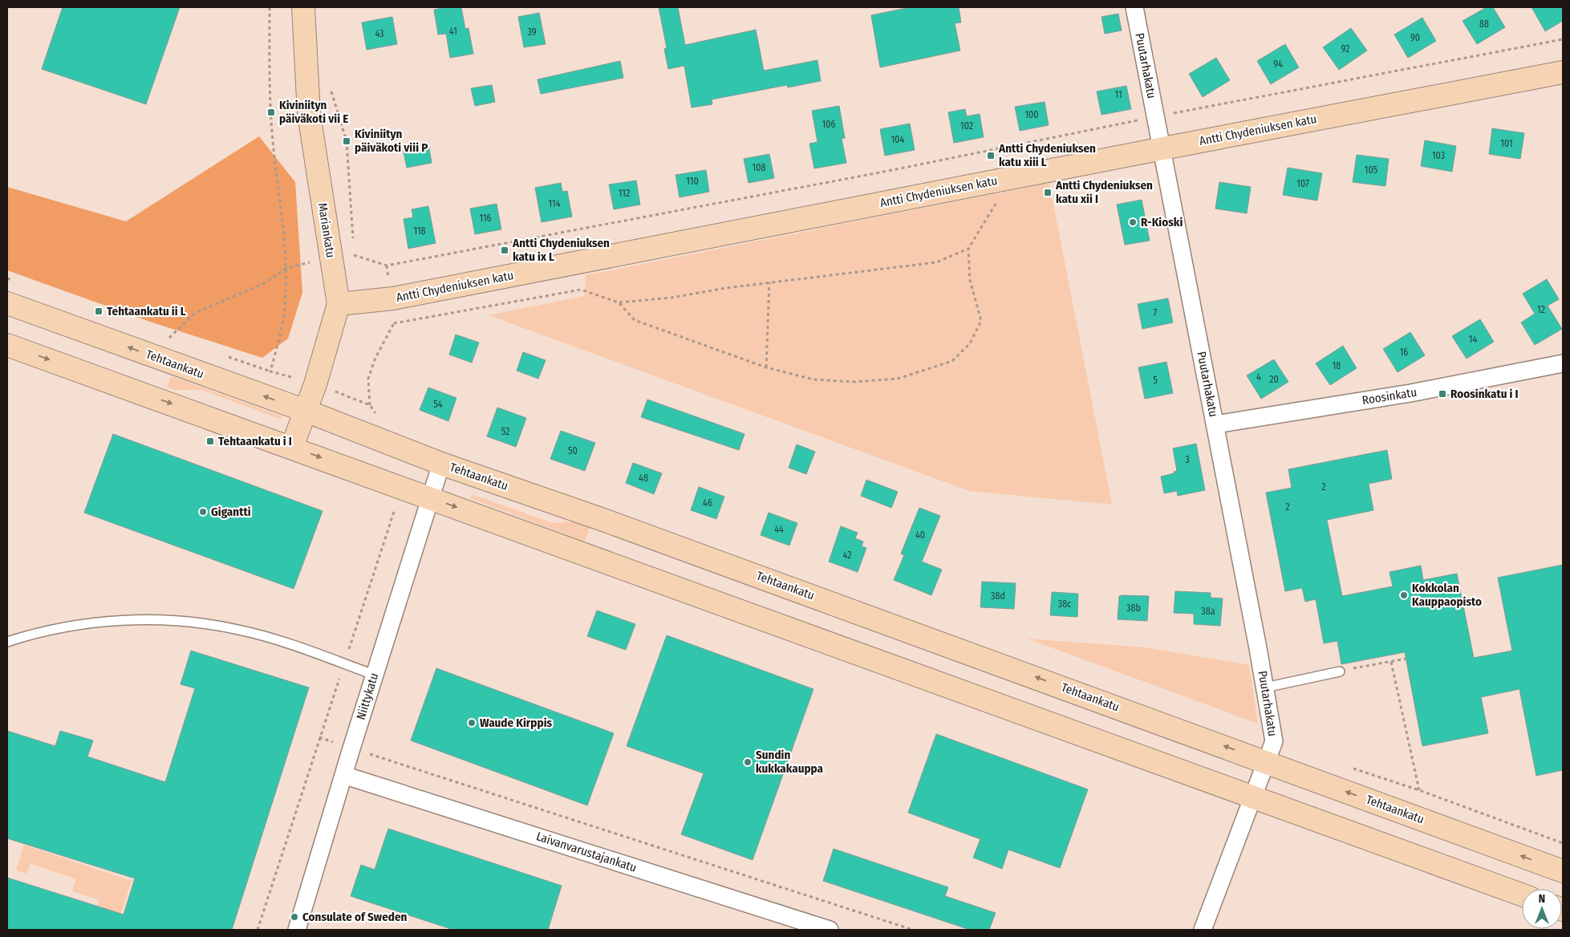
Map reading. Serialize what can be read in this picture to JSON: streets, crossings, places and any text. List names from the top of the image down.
{
  "streets": {
    "main road": ["Antti Chydeniuksen katu", "Mariankatu", "Tehtaankatu"],
    "street": [
      "Puutarhakatu",
      "Roosinkatu",
      "Niittykatu",
      "Laivanvarustajankatu"
    ]
  },
  "crossings": [
    ["Puutarhakatu", "Antti Chydeniuksen katu"],
    ["Puutarhakatu", "Tehtaankatu"],
    ["Puutarhakatu", "Roosinkatu"],
    ["Antti Chydeniuksen katu", "Mariankatu"],
    ["Mariankatu", "Tehtaankatu"],
    ["Tehtaankatu", "Niittykatu"],
    ["Niittykatu", "Laivanvarustajankatu"]
  ],
  "places": {
    "transit": [
      "Kiviniityn päiväkoti vii E",
      "Kiviniityn päiväkoti viii P",
      "Antti Chydeniuksen katu xiii L",
      "Antti Chydeniuksen katu xii I",
      "Antti Chydeniuksen katu ix L",
      "Tehtaankatu ii L",
      "Roosinkatu i I",
      "Tehtaankatu i I"
    ],
    "other": [
      "R-Kioski",
      "Gigantti",
      "Kokkolan Kauppaopisto",
      "Waude Kirppis",
      "Sundin kukkakauppa",
      "Consulate of Sweden"
    ]
  },
  "house_numbers": [
    "88",
    "41",
    "39",
    "43",
    "90",
    "92",
    "94",
    "11",
    "100",
    "106",
    "102",
    "104",
    "101",
    "103",
    "108",
    "105",
    "110",
    "107",
    "112",
    "114",
    "116",
    "118",
    "12",
    "7",
    "14",
    "16",
    "18",
    "4",
    "20",
    "5",
    "54",
    "52",
    "50",
    "3",
    "48",
    "2",
    "46",
    "2",
    "44",
    "40",
    "42",
    "38d",
    "38c",
    "38b",
    "38a"
  ],
  "north": "top"
}
